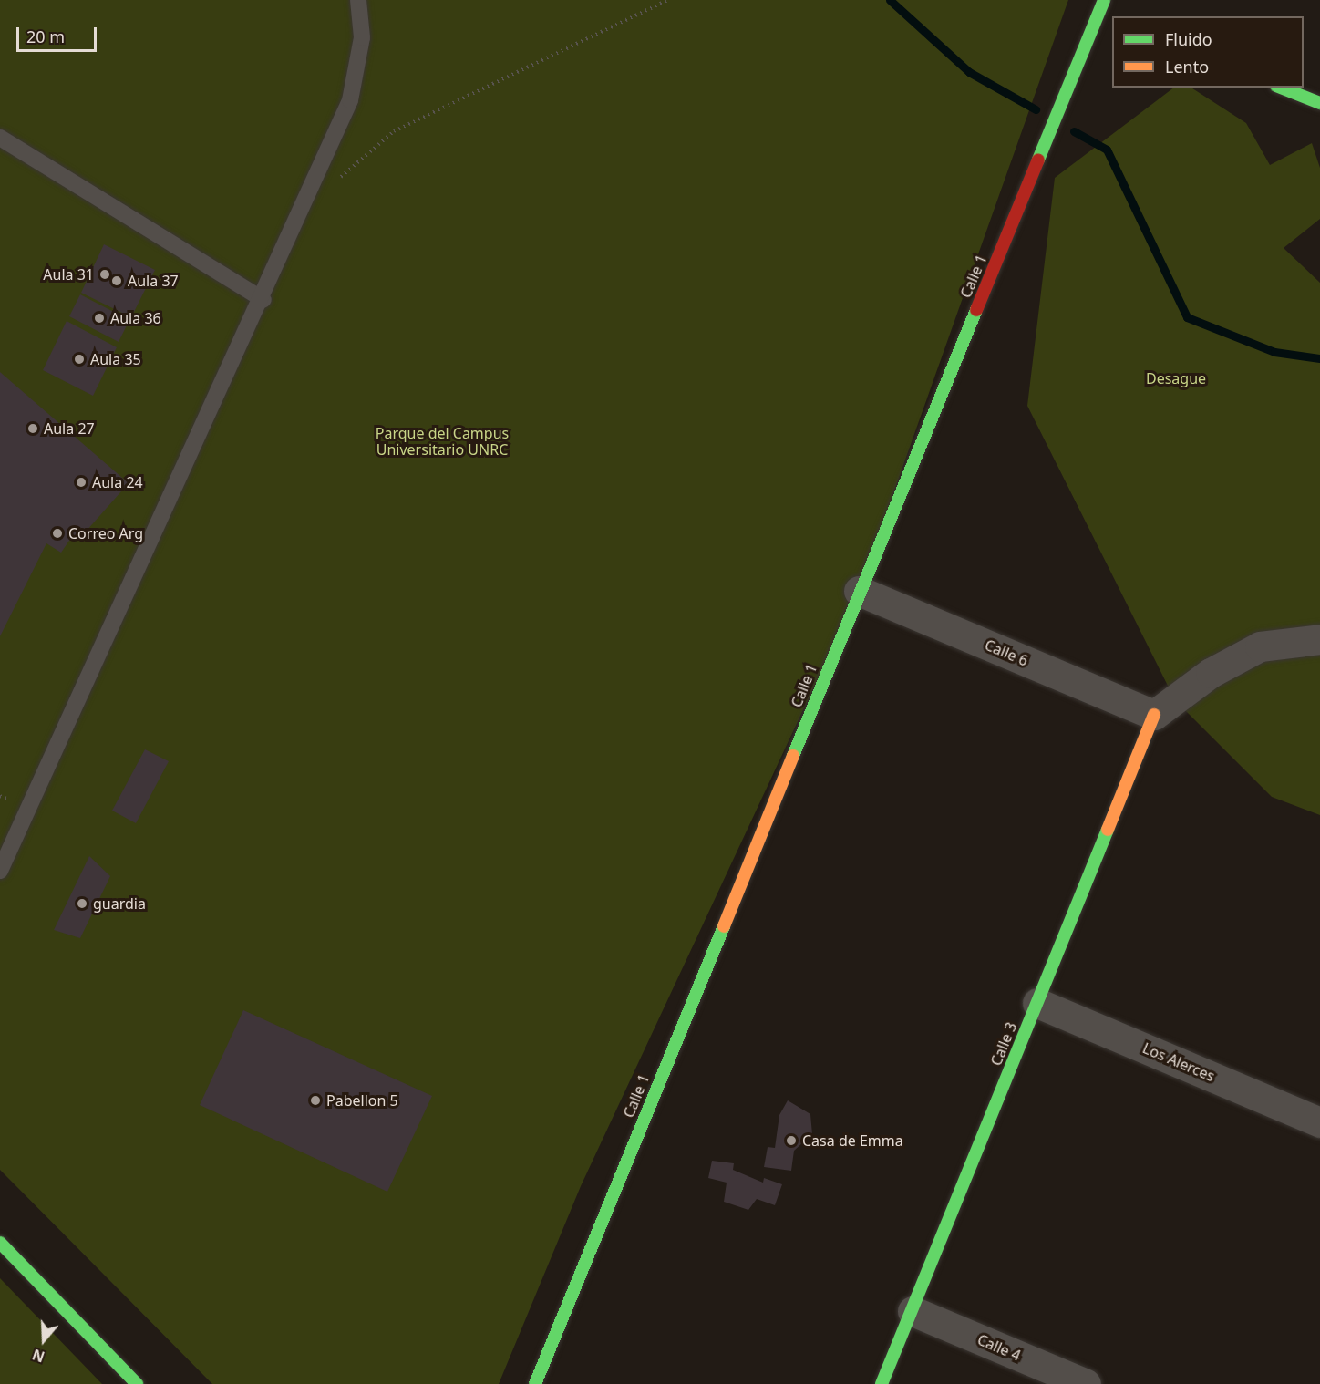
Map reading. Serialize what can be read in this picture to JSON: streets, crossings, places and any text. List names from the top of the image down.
{
  "streets": {
    "street": [
      "Calle 1",
      "Calle 6",
      "Calle 3",
      "Los Alerces",
      "Calle 4"
    ]
  },
  "crossings": [
    ["Calle 1", "Calle 6"],
    ["Calle 6", "Calle 3"],
    ["Calle 3", "Los Alerces"],
    ["Calle 3", "Calle 4"]
  ],
  "parks": ["Desague", "Parque del Campus Universitario UNRC"],
  "places": [
    "Aula 31",
    "Aula 37",
    "Aula 36",
    "Aula 35",
    "Aula 27",
    "Aula 24",
    "Correo Arg",
    "guardia",
    "Pabellon 5",
    "Casa de Emma"
  ],
  "legend": ["Fluido", "Lento"],
  "scale_bar": "20 m",
  "north": "bottom"
}
